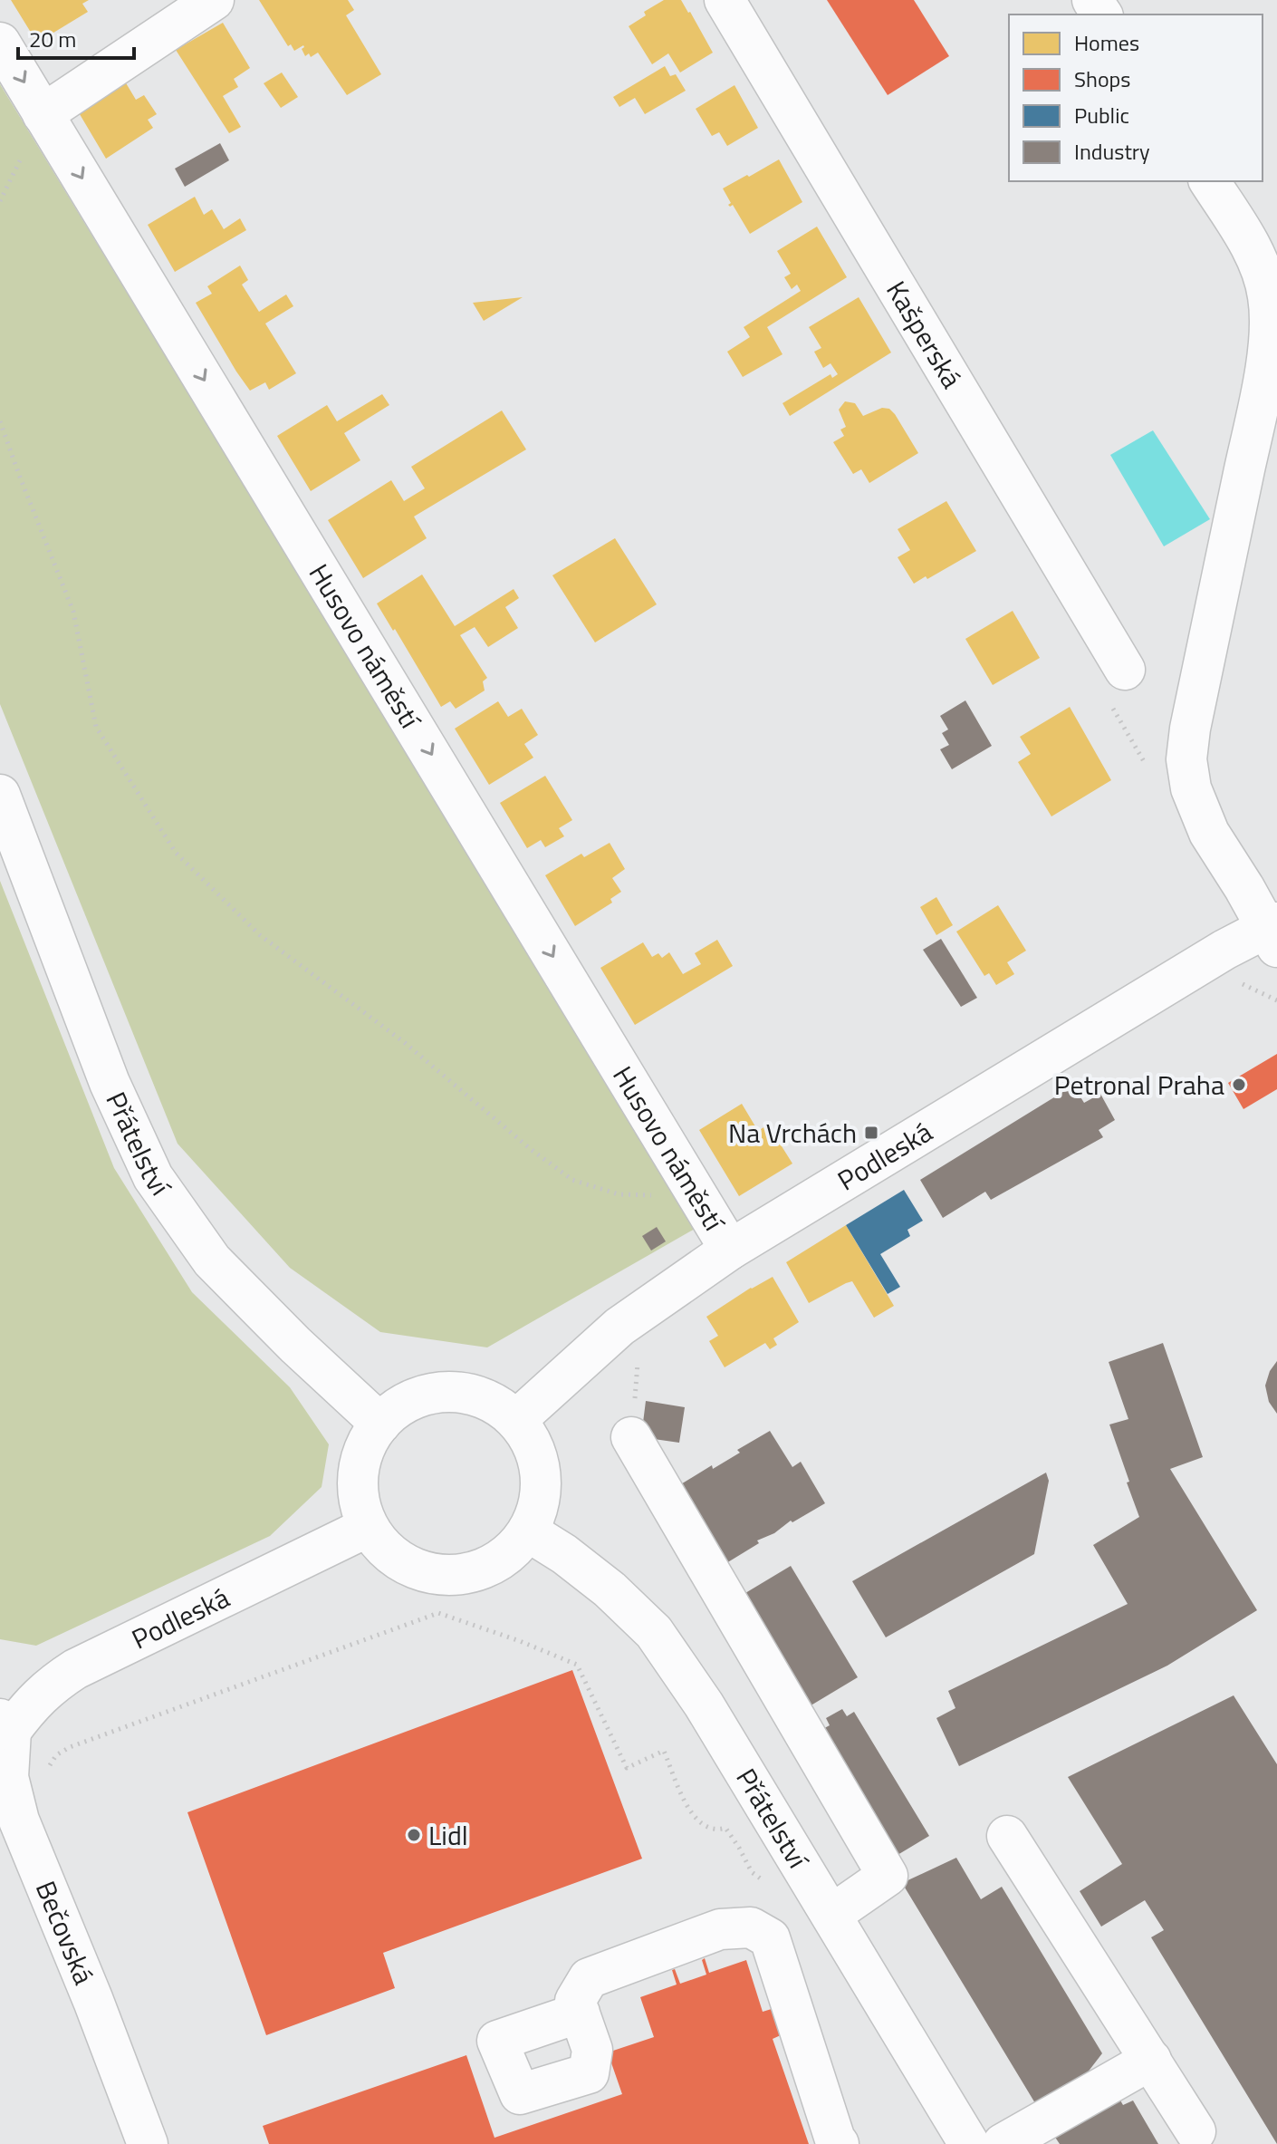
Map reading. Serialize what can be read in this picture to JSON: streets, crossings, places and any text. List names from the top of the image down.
{
  "streets": {
    "street": [
      "Kašperská",
      "Husovo náměstí",
      "Přátelství",
      "Podleská",
      "Bečovská"
    ]
  },
  "crossings": [
    ["Husovo náměstí", "Podleská"],
    ["Přátelství", "Podleská"],
    ["Podleská", "Bečovská"]
  ],
  "one_way": ["Husovo náměstí"],
  "places": {
    "other": ["Petronal Praha", "Lidl"],
    "transit": ["Na Vrchách"]
  },
  "legend": [
    "Homes",
    "Shops",
    "Public",
    "Industry"
  ],
  "scale_bar": "20 m"
}
